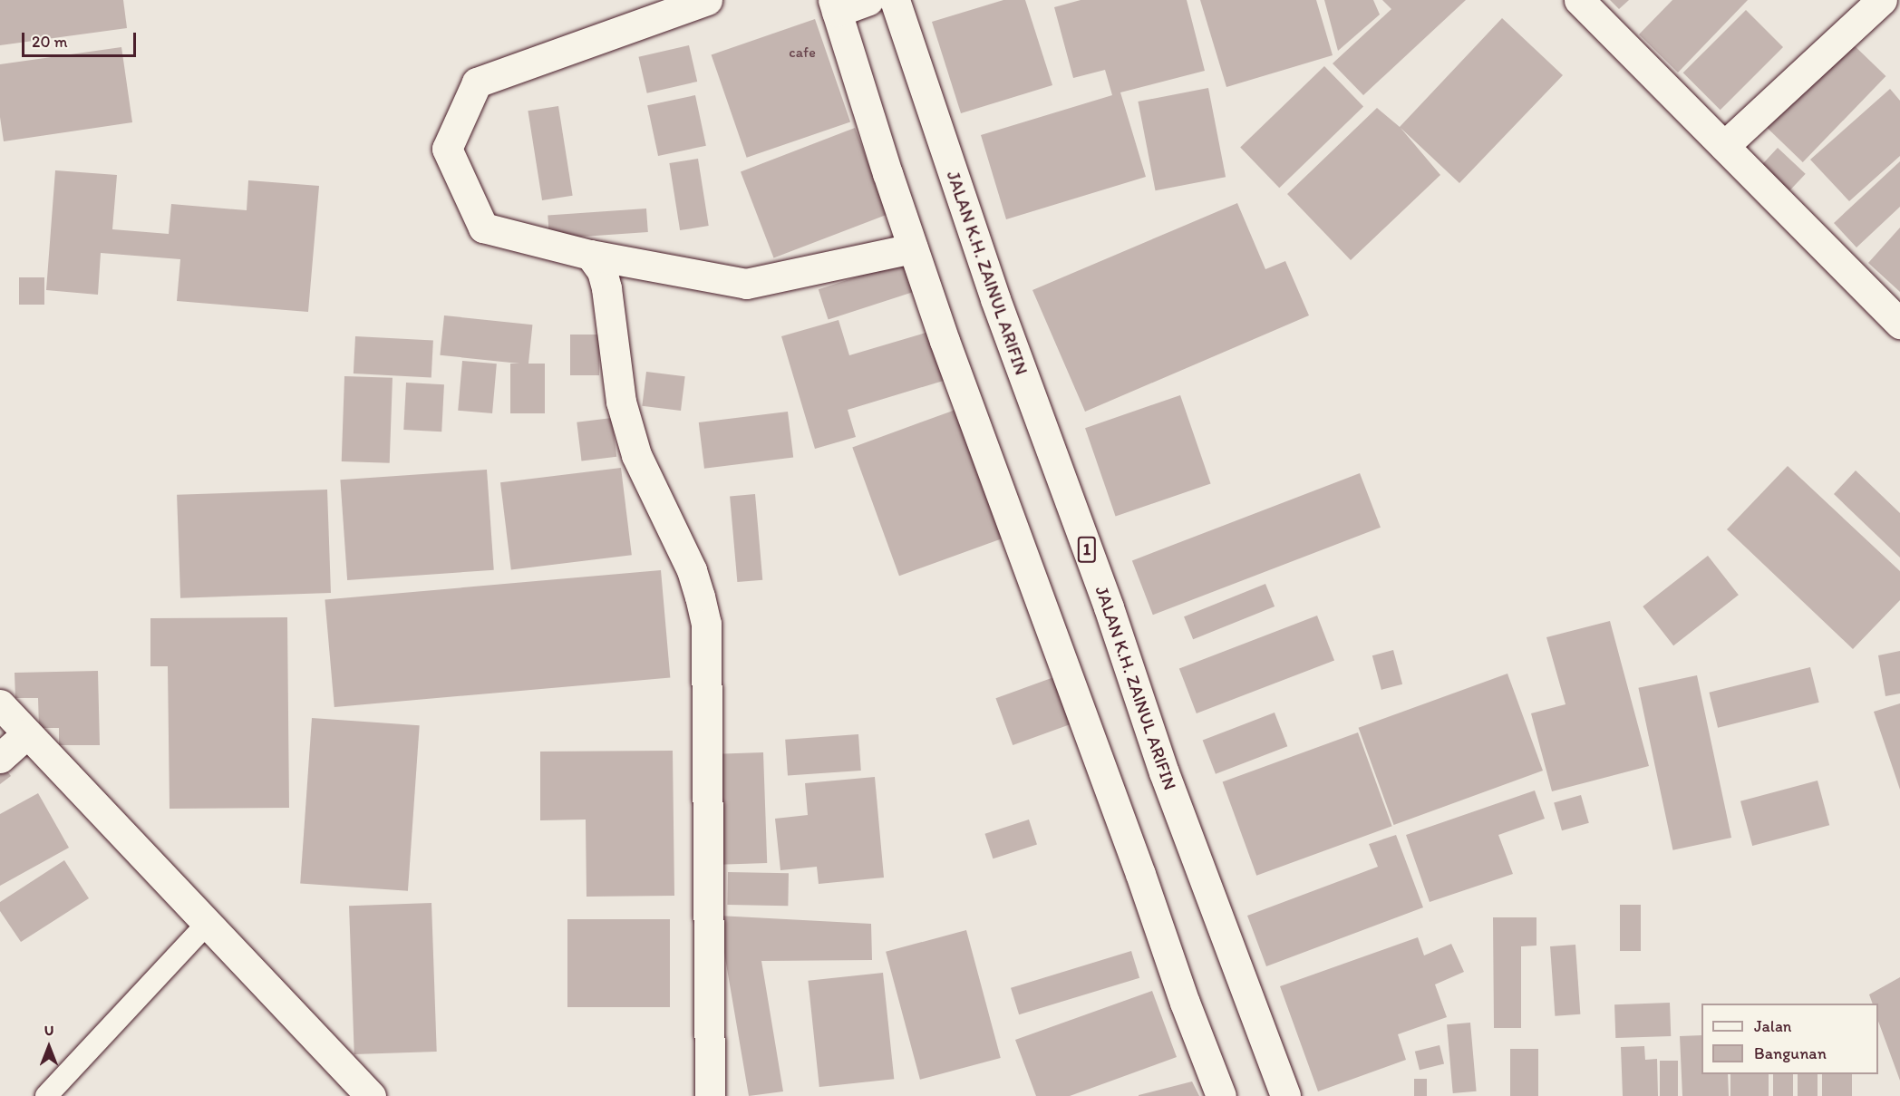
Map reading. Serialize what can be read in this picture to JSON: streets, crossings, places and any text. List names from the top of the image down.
{
  "streets": {
    "main road": ["JALAN K.H. ZAINUL ARIFIN", "1"]
  },
  "house_numbers": ["cafe"],
  "legend": ["Jalan", "Bangunan"],
  "scale_bar": "20 m",
  "north": "top"
}
